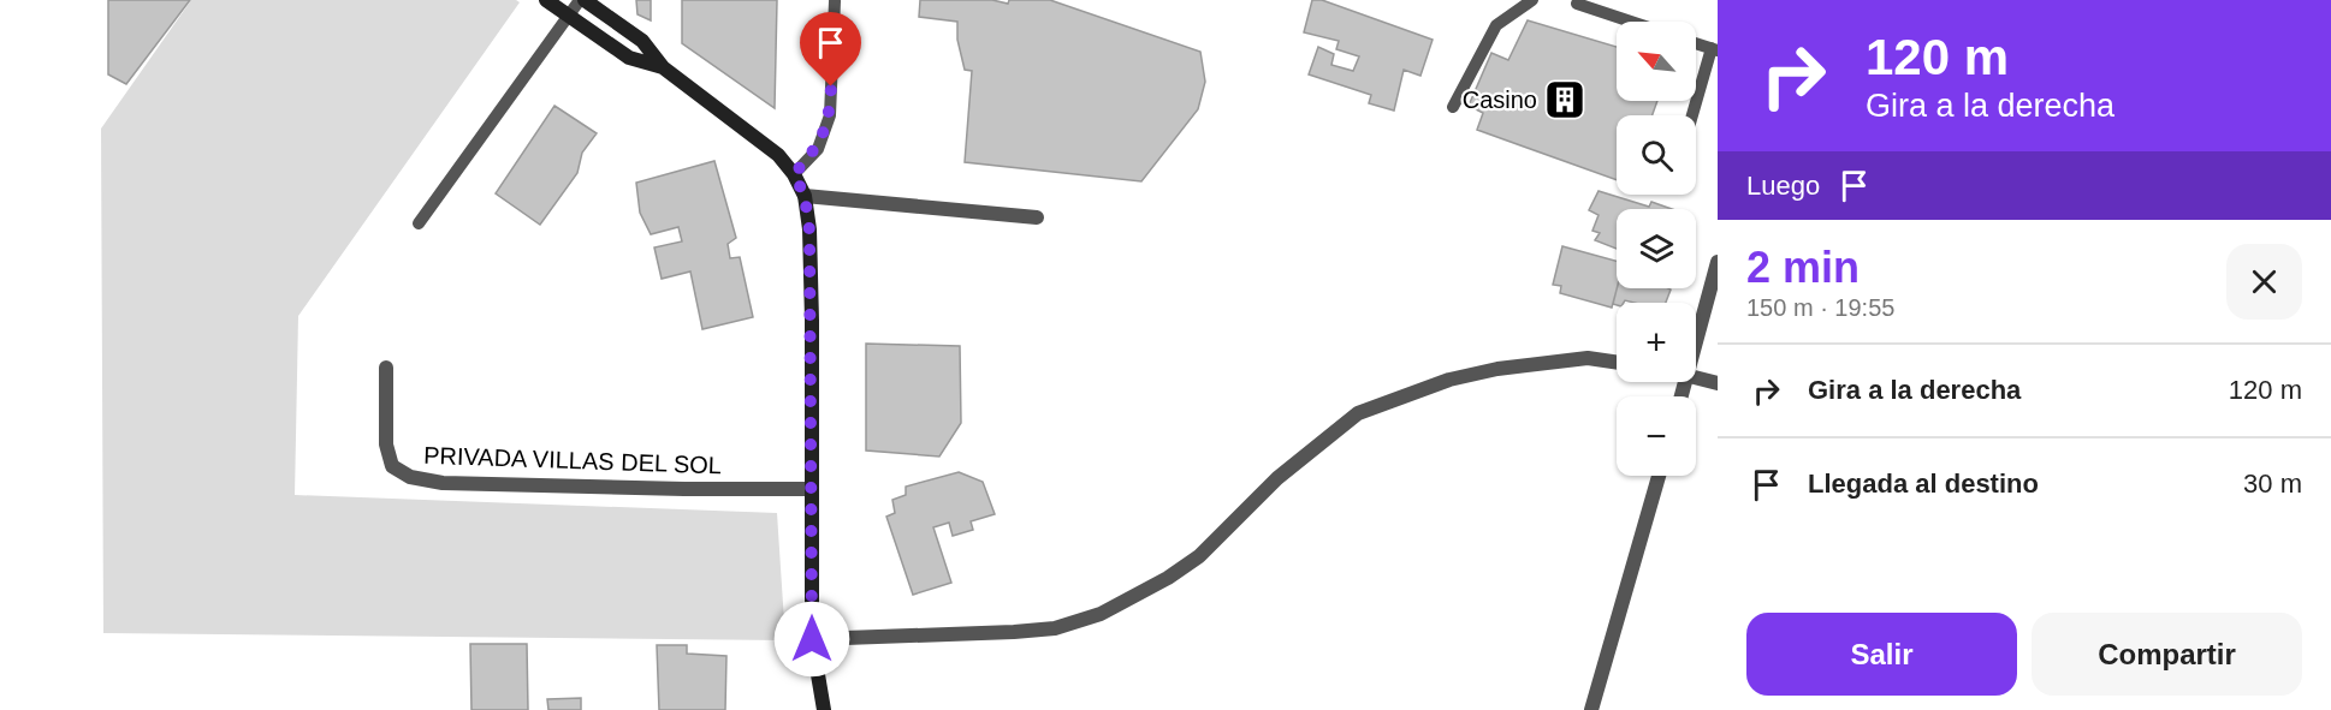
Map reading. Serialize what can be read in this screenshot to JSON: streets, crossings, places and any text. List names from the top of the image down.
{
  "streets": {
    "street": ["PRIVADA VILLAS DEL SOL"]
  },
  "places": {
    "building": ["Casino"]
  },
  "north": "top left",
  "page": {
    "turn": ["120 m", "Gira a la derecha"],
    "map_buttons": ["+", "−"],
    "then": "Luego",
    "heading": ["2 min", "150 m · 19:55"],
    "list": [
      {
        "name": "Gira a la derecha",
        "value": "120 m"
      },
      {
        "name": "Llegada al destino",
        "value": "30 m"
      }
    ],
    "buttons": ["Salir", "Compartir"]
  }
}
